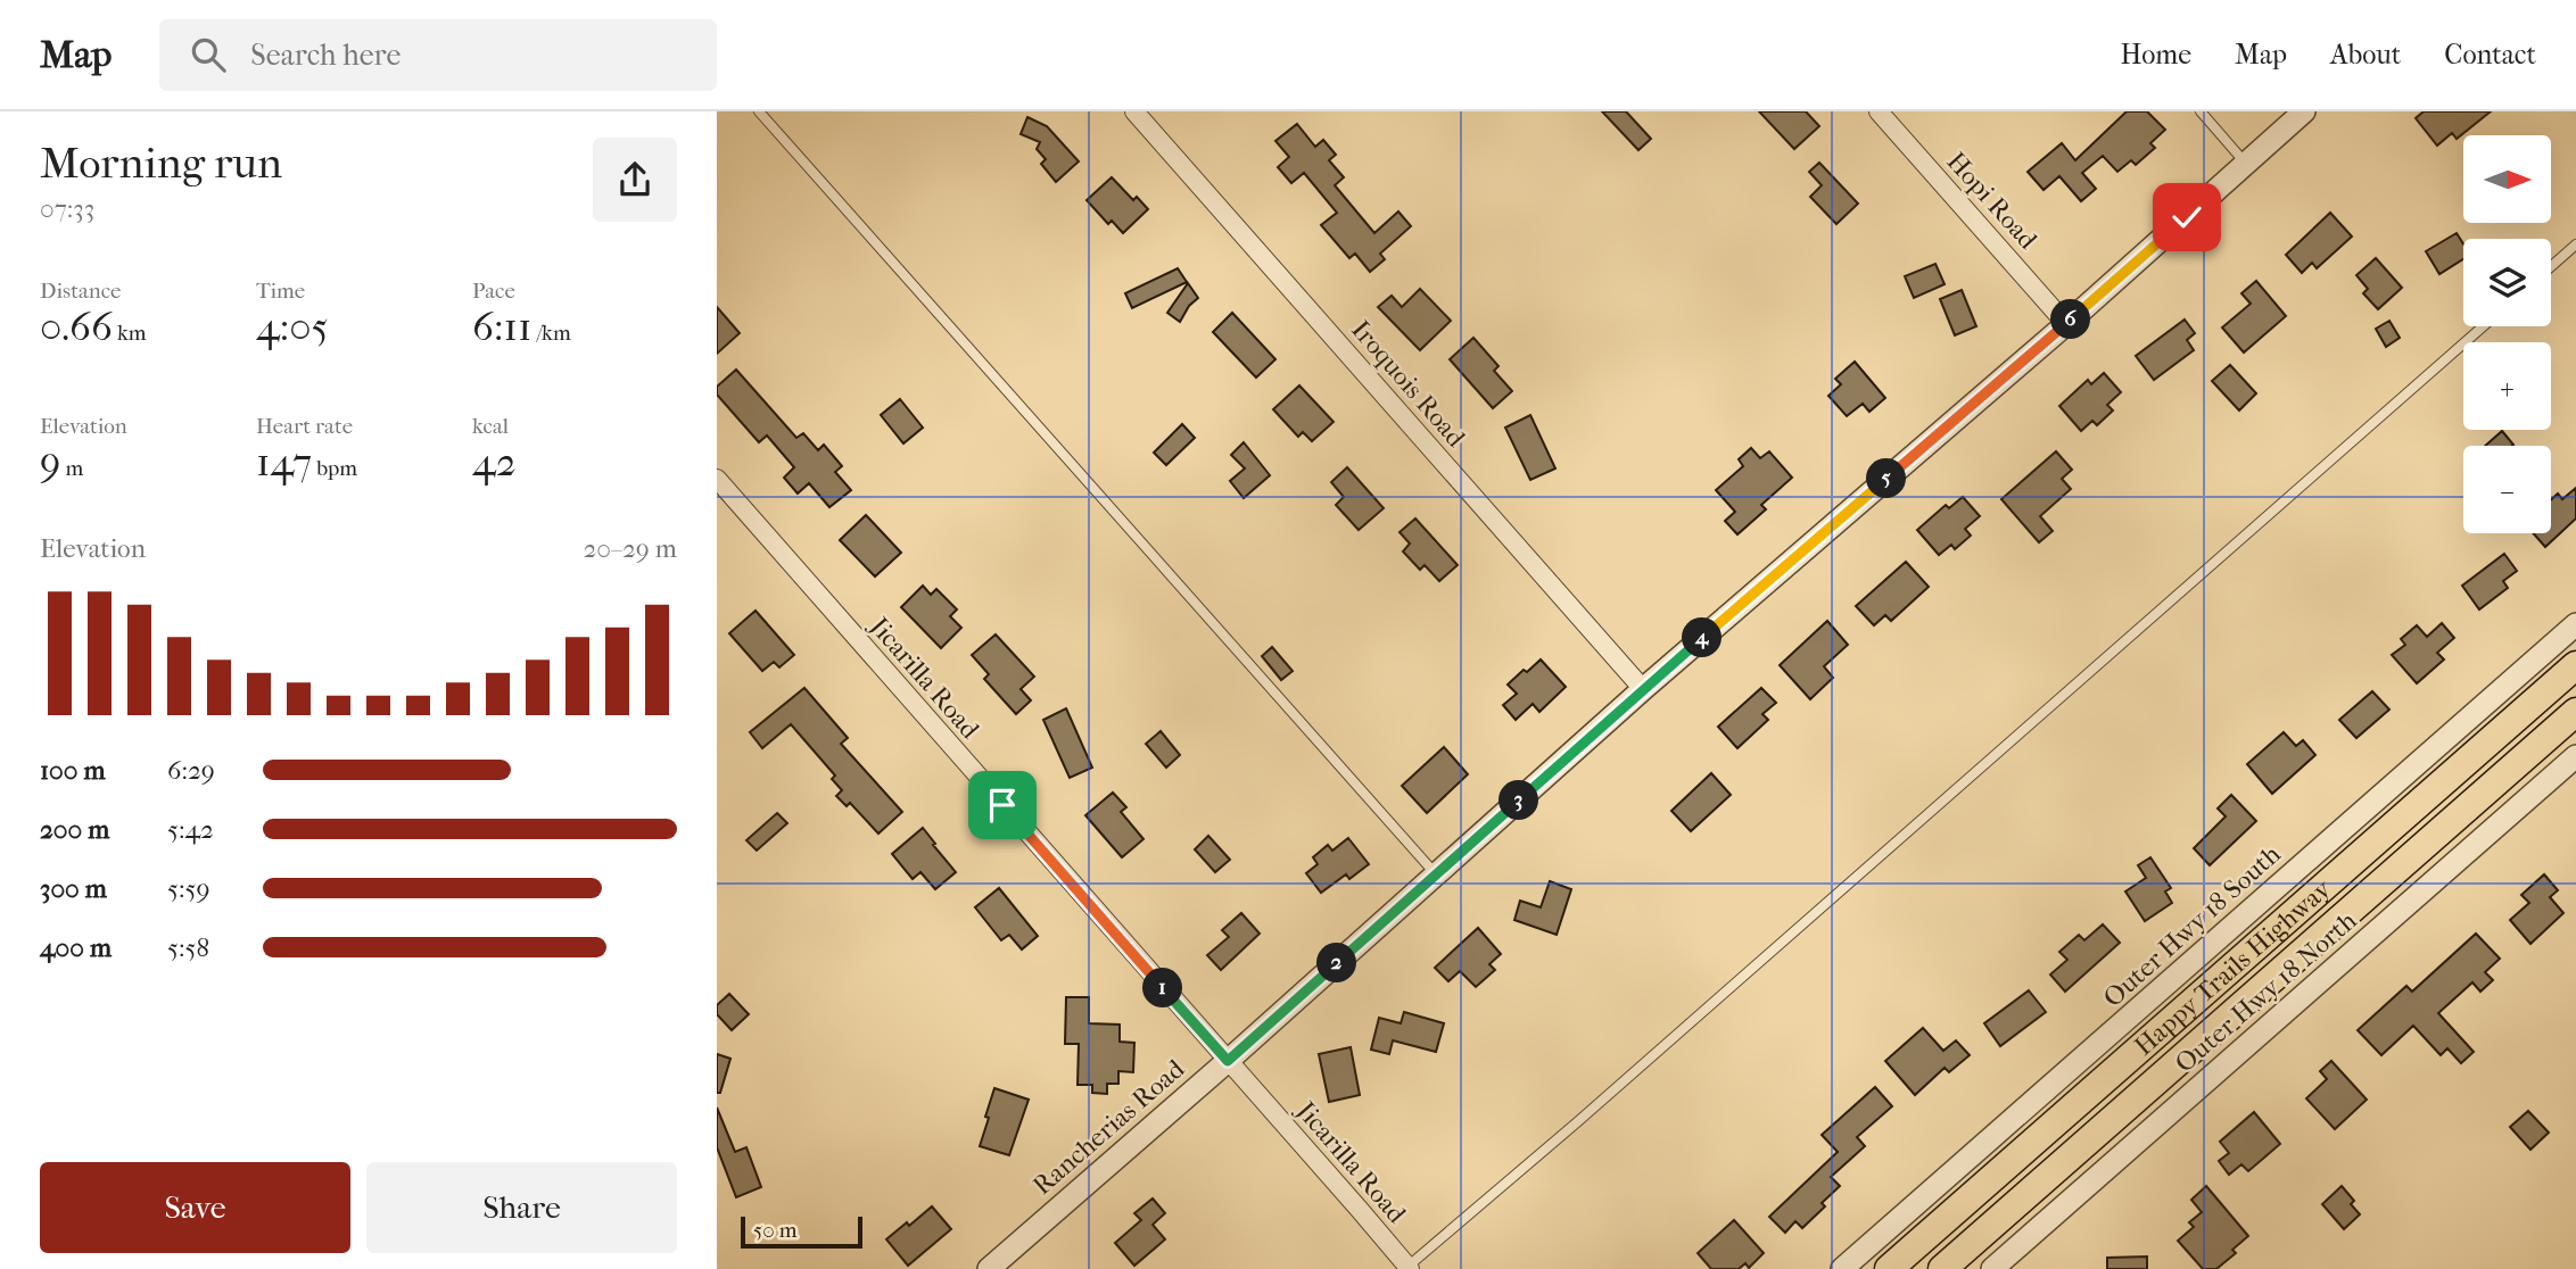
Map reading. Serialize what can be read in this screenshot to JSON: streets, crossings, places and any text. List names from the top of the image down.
{
  "streets": {
    "main road": ["Happy Trails Highway"],
    "street": [
      "Hopi Road",
      "Iroquois Road",
      "Jicarilla Road",
      "Outer Hwy 18 South",
      "Outer Hwy 18 North",
      "Rancherias Road"
    ]
  },
  "crossings": [
    ["Hopi Road", "Rancherias Road"],
    ["Iroquois Road", "Rancherias Road"],
    ["Jicarilla Road", "Rancherias Road"]
  ],
  "scale_bar": "50 m",
  "north": "right",
  "page": {
    "header": "Map",
    "search": "Search here",
    "nav": [
      "Home",
      "Map",
      "About",
      "Contact"
    ],
    "heading": ["Morning run", "07:33"],
    "map_buttons": ["+", "−"],
    "stats": [
      ["Distance", "0.66 km"],
      ["Time", "4:05"],
      ["Pace", "6:11 /km"],
      ["Elevation", "9 m"],
      ["Heart rate", "147 bpm"],
      ["kcal", "42"]
    ],
    "pins": [
      "6",
      "5",
      "4",
      "3",
      "2",
      "1"
    ],
    "chart": ["Elevation", "20–29 m"],
    "list": [
      {
        "name": "100 m",
        "note": "6:29"
      },
      {
        "name": "200 m",
        "note": "5:42"
      },
      {
        "name": "300 m",
        "note": "5:59"
      },
      {
        "name": "400 m",
        "note": "5:58"
      }
    ],
    "buttons": ["Save", "Share"],
    "scale": "50 m"
  }
}
